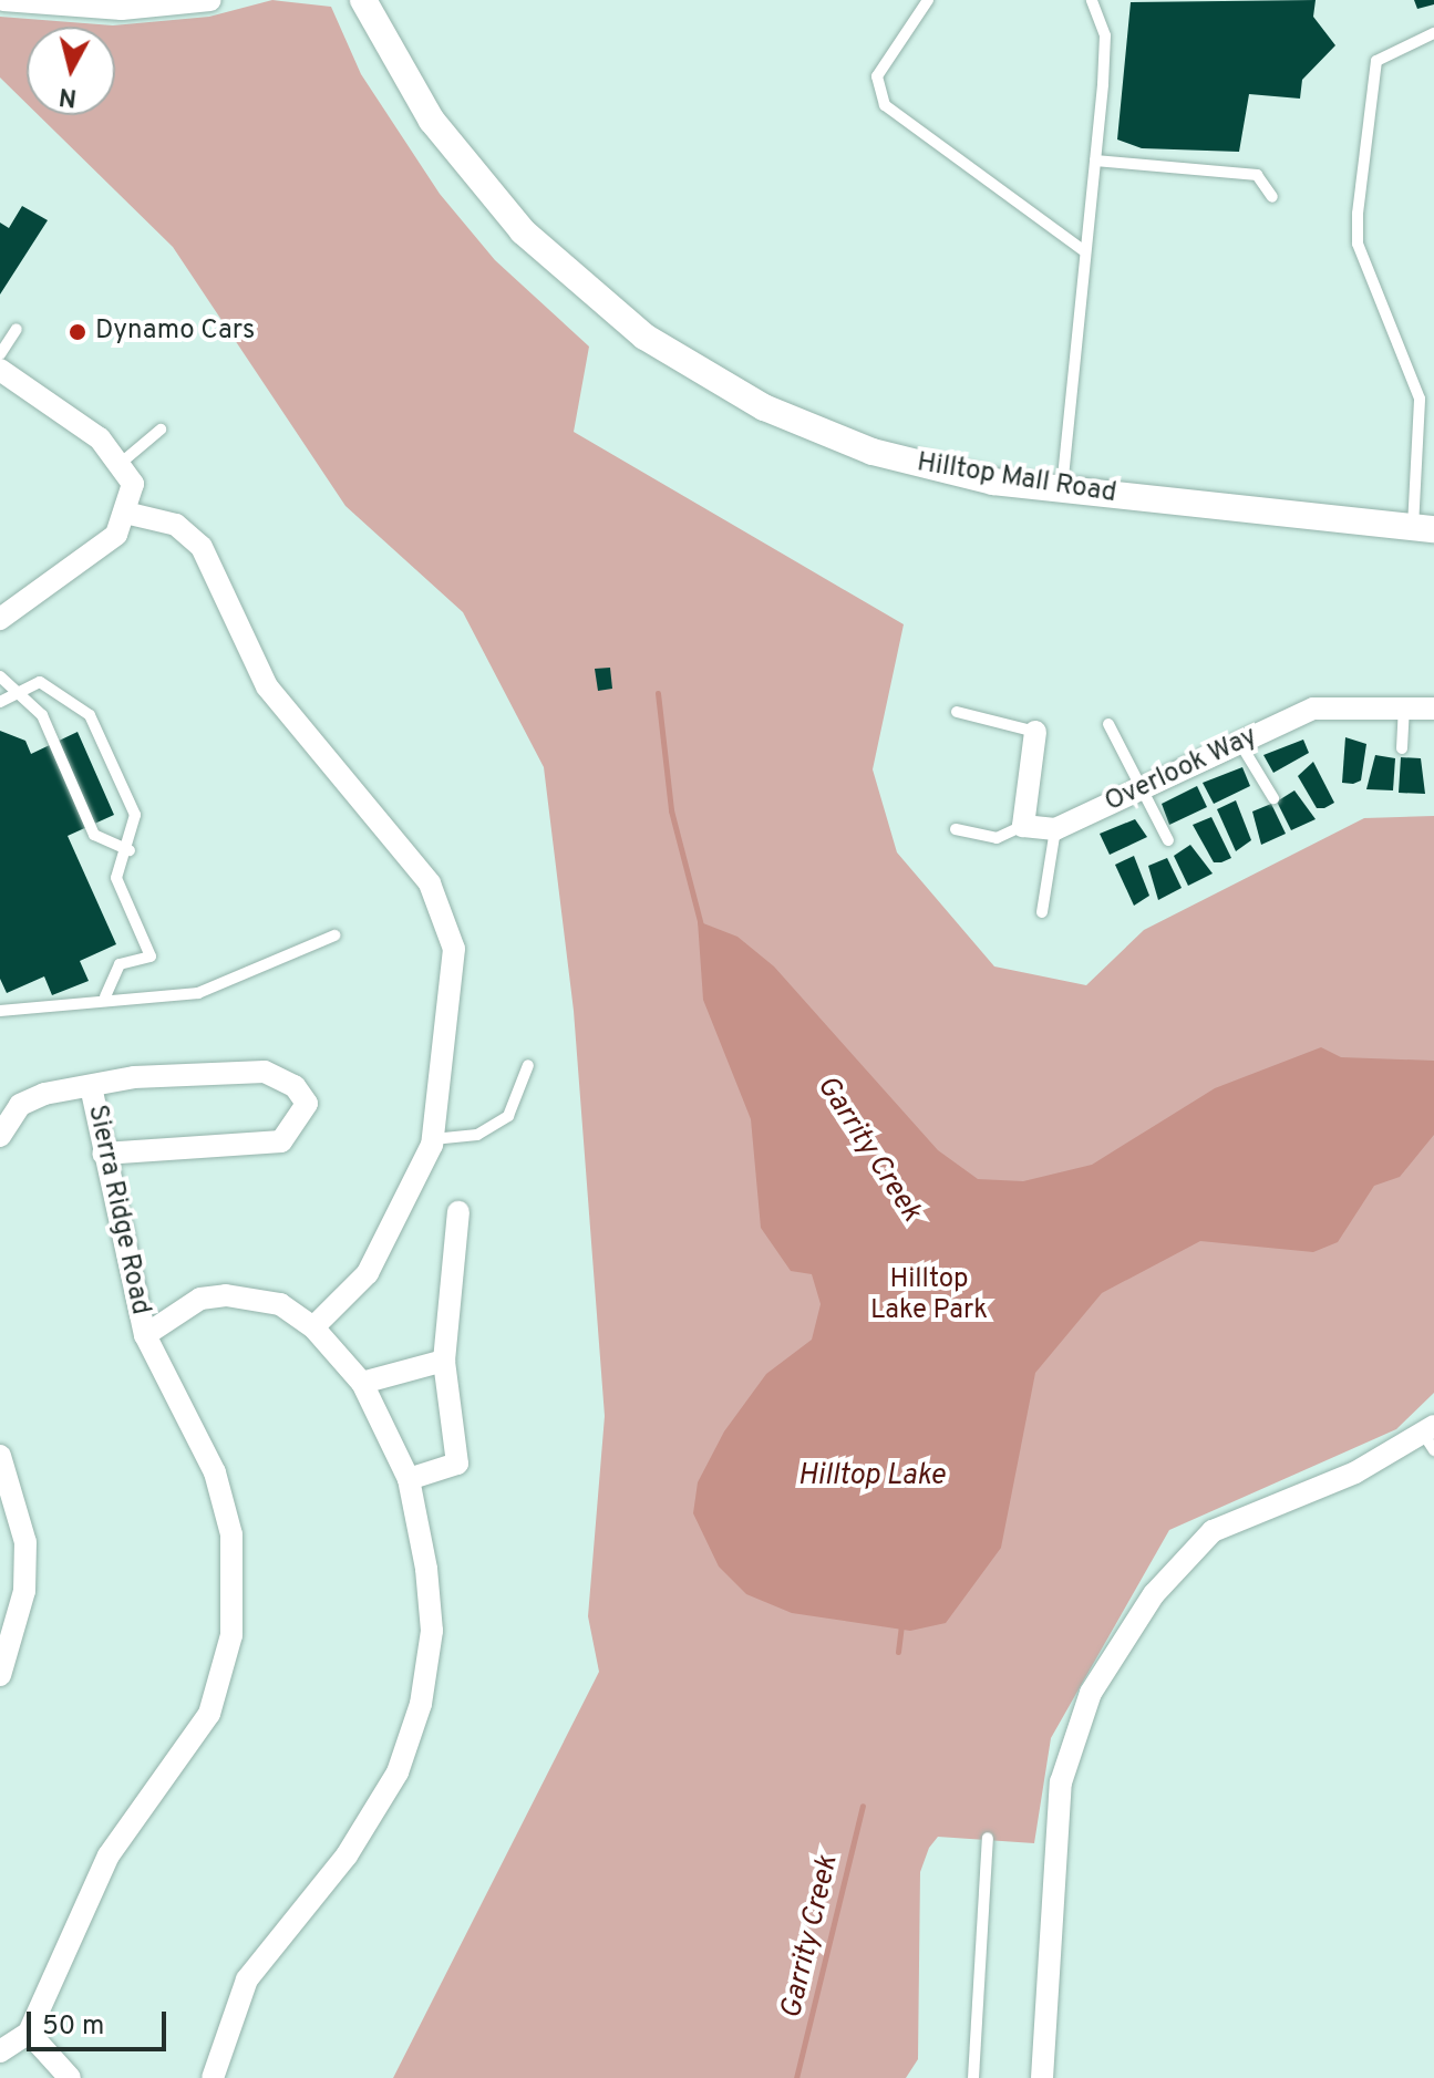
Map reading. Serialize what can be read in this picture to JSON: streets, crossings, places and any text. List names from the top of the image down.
{
  "streets": {
    "street": ["Hilltop Mall Road", "Overlook Way", "Sierra Ridge Road"]
  },
  "water": ["Garrity Creek", "Hilltop Lake"],
  "parks": ["Hilltop Lake Park"],
  "places": ["Dynamo Cars"],
  "scale_bar": "50 m",
  "north": "bottom"
}
